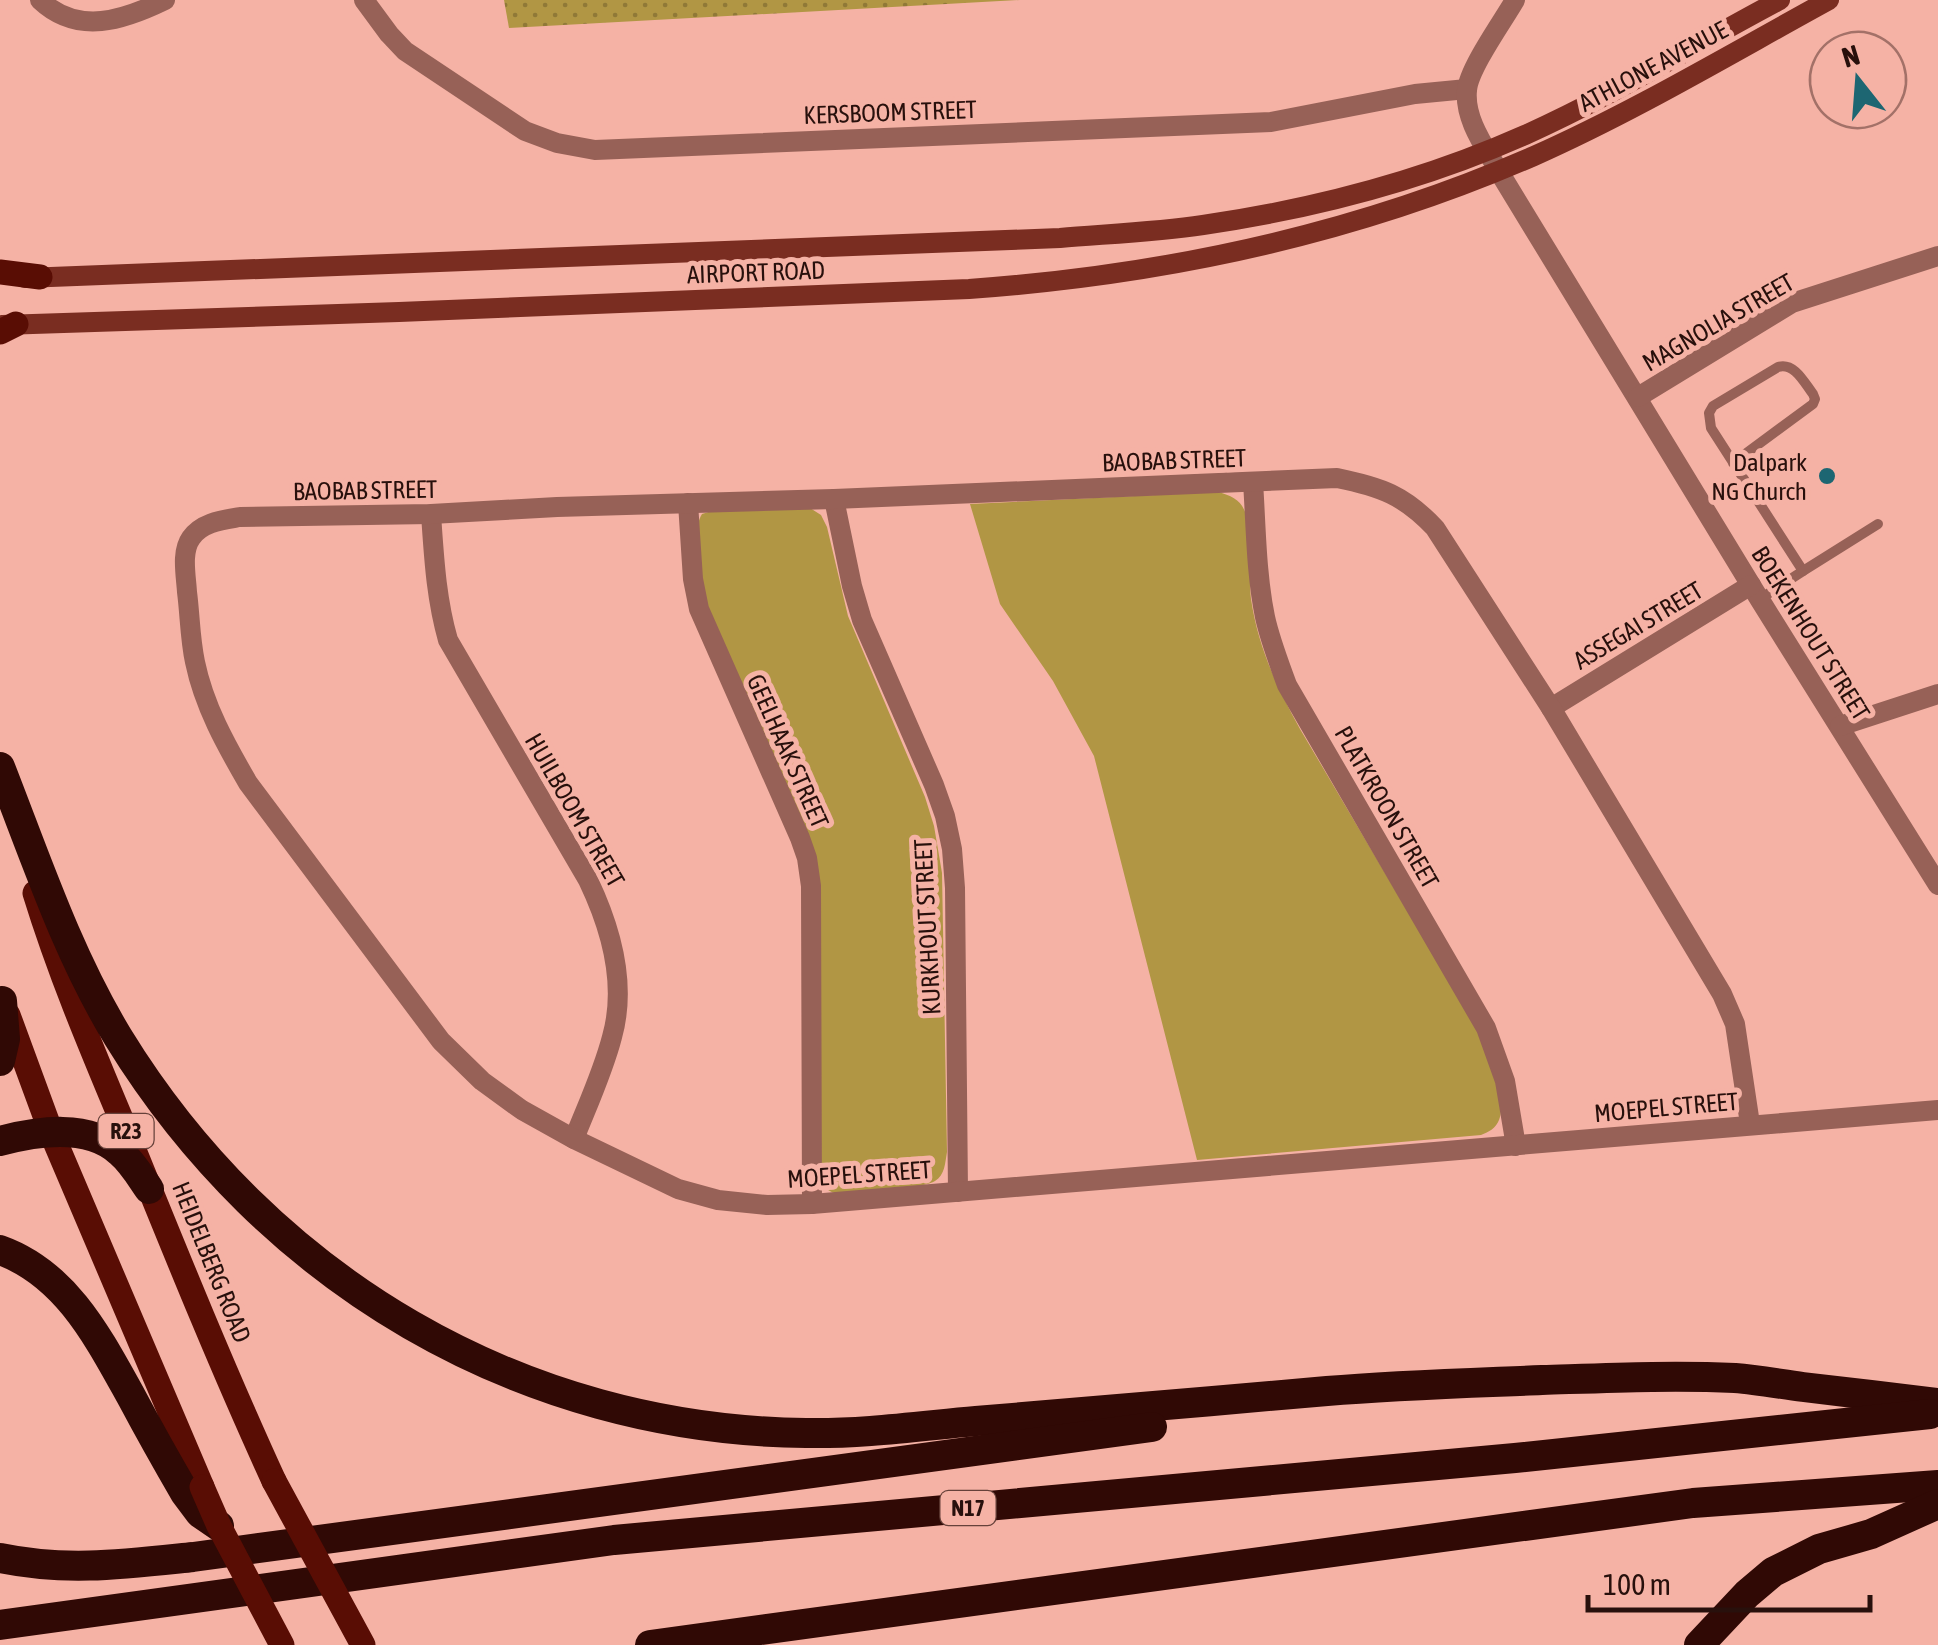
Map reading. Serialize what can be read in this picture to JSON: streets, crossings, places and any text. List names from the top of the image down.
{
  "streets": {
    "highway": ["N17"],
    "main road": [
      "ATHLONE AVENUE",
      "AIRPORT ROAD",
      "R23",
      "HEIDELBERG ROAD"
    ],
    "street": [
      "KERSBOOM STREET",
      "MAGNOLIA STREET",
      "BAOBAB STREET",
      "ASSEGAI STREET",
      "BOEKENHOUT STREET",
      "GEELHAAK STREET",
      "PLATKROON STREET",
      "HUILBOOM STREET",
      "KURKHOUT STREET",
      "MOEPEL STREET"
    ]
  },
  "crossings": [
    ["ATHLONE AVENUE", "AIRPORT ROAD"],
    ["ATHLONE AVENUE", "BOEKENHOUT STREET"],
    ["KERSBOOM STREET", "BOEKENHOUT STREET"],
    ["AIRPORT ROAD", "BOEKENHOUT STREET"],
    ["MAGNOLIA STREET", "BOEKENHOUT STREET"],
    ["BAOBAB STREET", "ASSEGAI STREET"],
    ["BAOBAB STREET", "GEELHAAK STREET"],
    ["BAOBAB STREET", "PLATKROON STREET"],
    ["BAOBAB STREET", "HUILBOOM STREET"],
    ["BAOBAB STREET", "KURKHOUT STREET"],
    ["BAOBAB STREET", "MOEPEL STREET"],
    ["ASSEGAI STREET", "BOEKENHOUT STREET"],
    ["GEELHAAK STREET", "MOEPEL STREET"],
    ["PLATKROON STREET", "MOEPEL STREET"],
    ["HUILBOOM STREET", "MOEPEL STREET"],
    ["KURKHOUT STREET", "MOEPEL STREET"]
  ],
  "places": ["Dalpark NG Church"],
  "scale_bar": "100 m",
  "north": "top"
}
